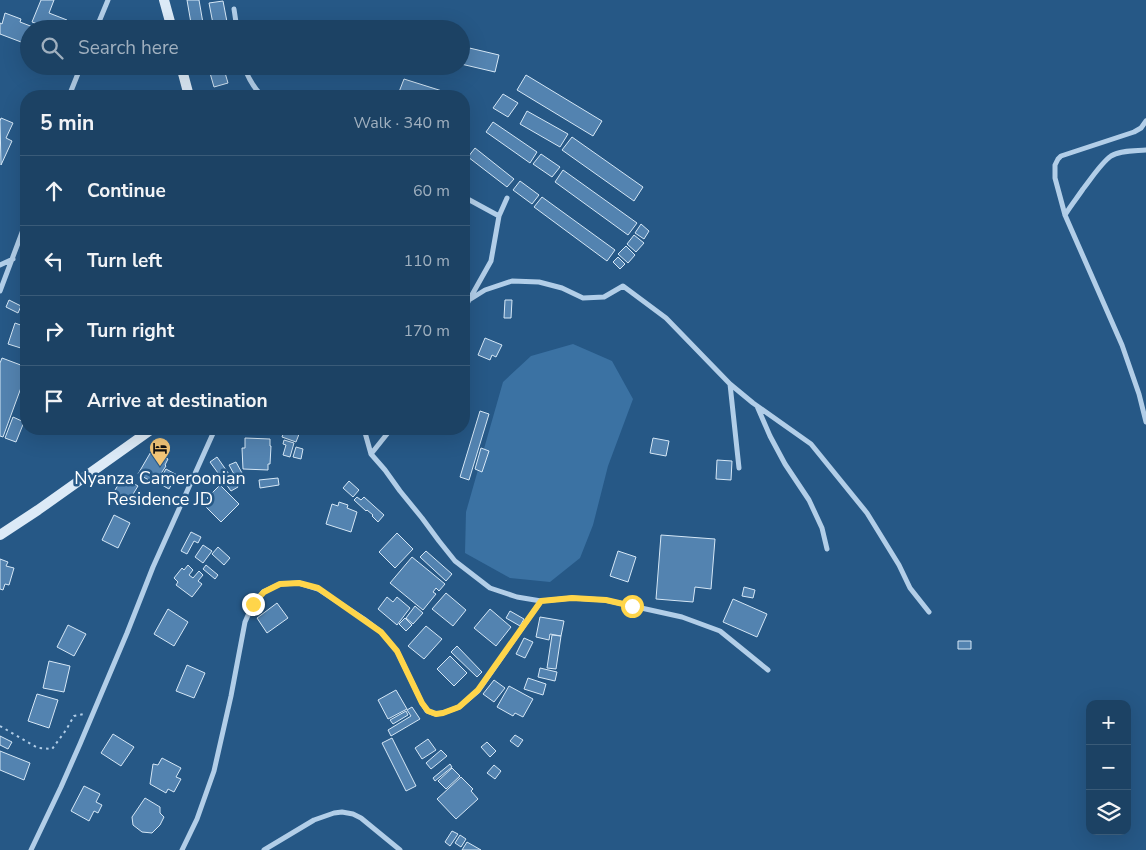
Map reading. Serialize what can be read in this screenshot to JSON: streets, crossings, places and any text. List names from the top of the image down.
{
  "places": {
    "hotel": ["Nyanza Cameroonian Residence JD"]
  },
  "page": {
    "search": "Search here",
    "heading": ["5 min", "Walk · 340 m"],
    "list": [
      ["Continue", "60 m"],
      ["Turn left", "110 m"],
      ["Turn right", "170 m"],
      "Arrive at destination"
    ],
    "map_buttons": ["+", "−"]
  }
}
